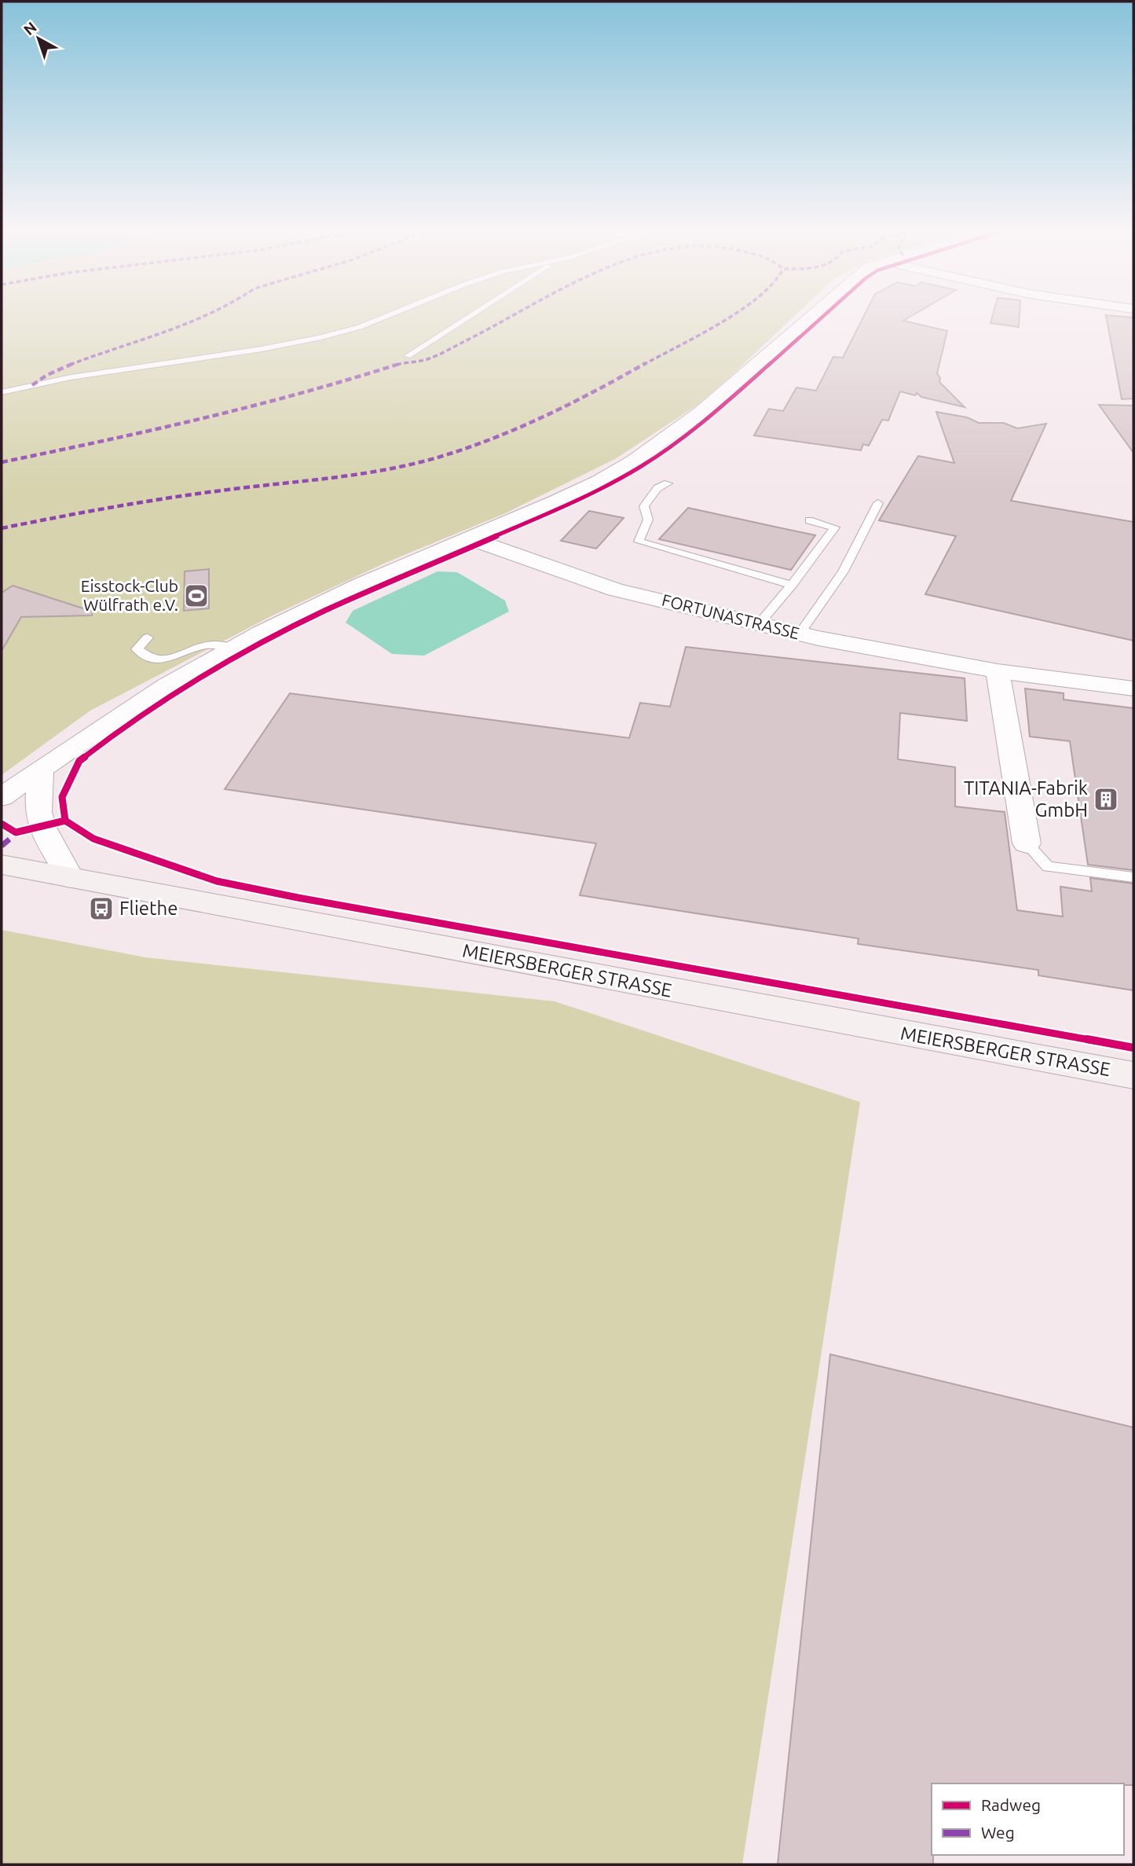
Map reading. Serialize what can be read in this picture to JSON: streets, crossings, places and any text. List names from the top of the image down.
{
  "streets": {
    "main road": ["MEIERSBERGER STRASSE"],
    "street": ["FORTUNASTRASSE"]
  },
  "places": {
    "sports": ["Eisstock-Club Wülfrath e.V."],
    "building": ["TITANIA-Fabrik GmbH"],
    "bus stop": ["Fliethe"]
  },
  "legend": ["Radweg", "Weg"],
  "north": "top left"
}
